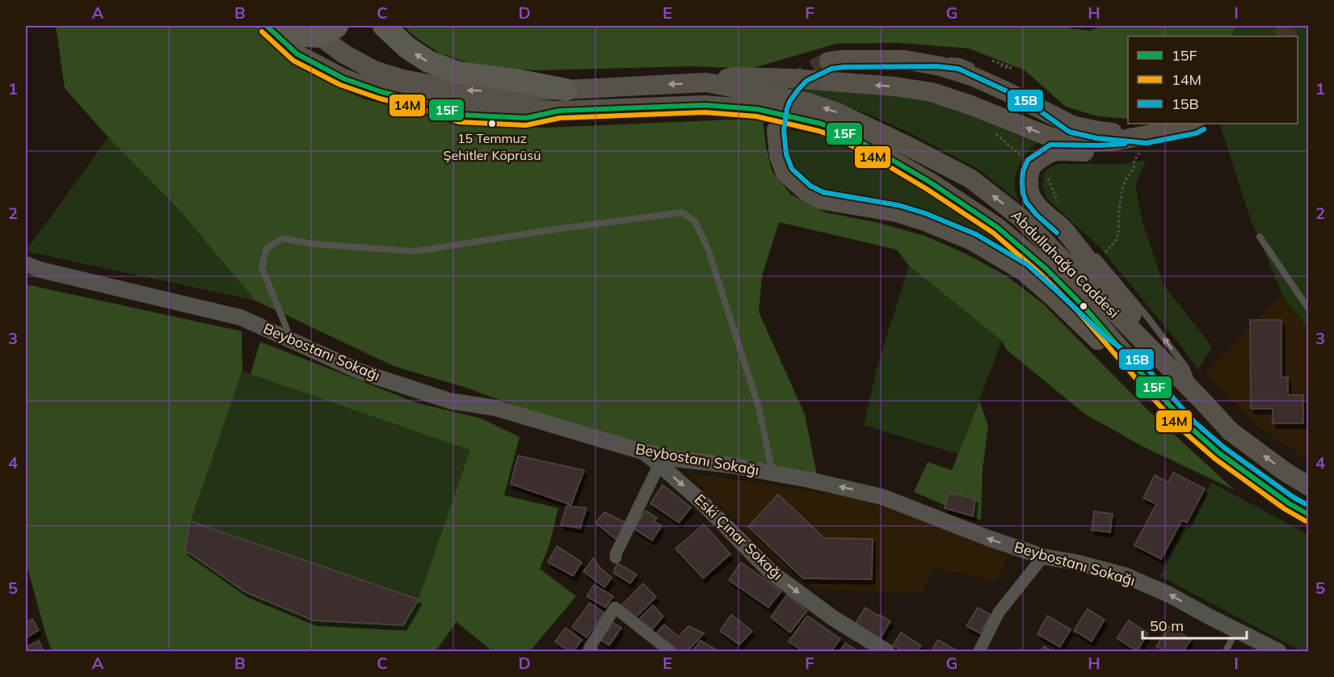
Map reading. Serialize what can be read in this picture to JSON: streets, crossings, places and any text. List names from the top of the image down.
{
  "streets": {
    "main road": ["Abdullahağa Caddesi"],
    "street": ["Beybostanı Sokağı", "Eski Çınar Sokağı"]
  },
  "crossings": [
    ["Beybostanı Sokağı", "Eski Çınar Sokağı"]
  ],
  "one_way": ["Beybostanı Sokağı", "Eski Çınar Sokağı"],
  "places": ["15 Temmuz Şehitler Köprüsü"],
  "lines": ["transit line 15F", "transit line 14M", "transit line 15B"],
  "legend": ["15F", "14M", "15B"],
  "scale_bar": "50 m",
  "grid": {
    "columns": [
      "A",
      "B",
      "C",
      "D",
      "E",
      "F",
      "G",
      "H",
      "I"
    ],
    "rows": [
      "1",
      "2",
      "3",
      "4",
      "5"
    ]
  }
}
